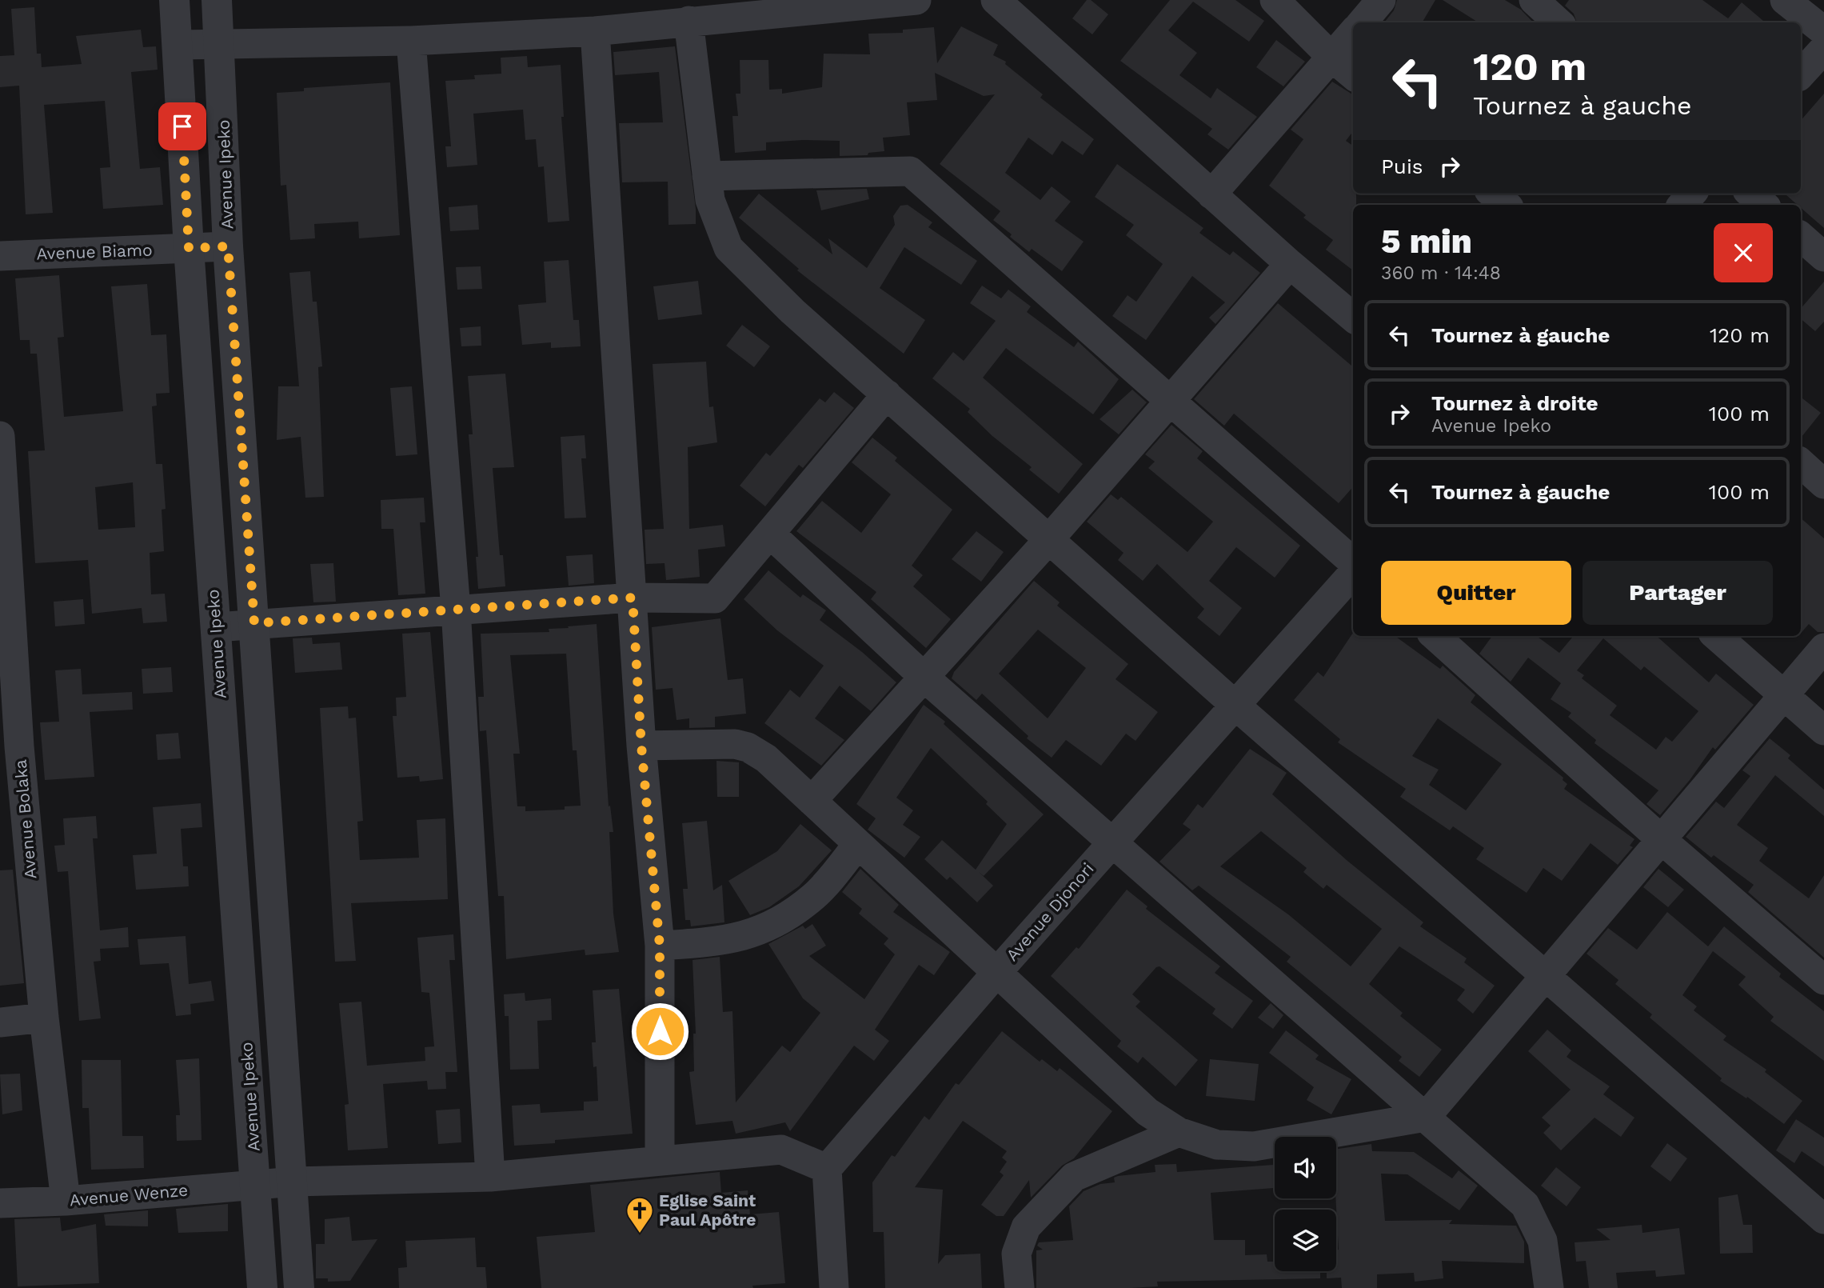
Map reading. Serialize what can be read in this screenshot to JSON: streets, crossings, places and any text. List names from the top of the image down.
{
  "streets": {
    "street": [
      "Avenue Ipeko",
      "Avenue Biamo",
      "Avenue Bolaka",
      "Avenue Djonori",
      "Avenue Wenze"
    ]
  },
  "crossings": [
    ["Avenue Ipeko", "Avenue Biamo"],
    ["Avenue Ipeko", "Avenue Wenze"],
    ["Avenue Bolaka", "Avenue Wenze"],
    ["Avenue Djonori", "Avenue Wenze"]
  ],
  "places": {
    "church": ["Eglise Saint Paul Apôtre"]
  },
  "page": {
    "turn": ["120 m", "Tournez à gauche"],
    "then": "Puis",
    "heading": ["5 min", "360 m · 14:48"],
    "list": [
      {
        "name": "Tournez à gauche",
        "value": "120 m"
      },
      {
        "name": "Tournez à droite",
        "note": "Avenue Ipeko",
        "value": "100 m"
      },
      {
        "name": "Tournez à gauche",
        "value": "100 m"
      }
    ],
    "buttons": ["Quitter", "Partager"]
  }
}
